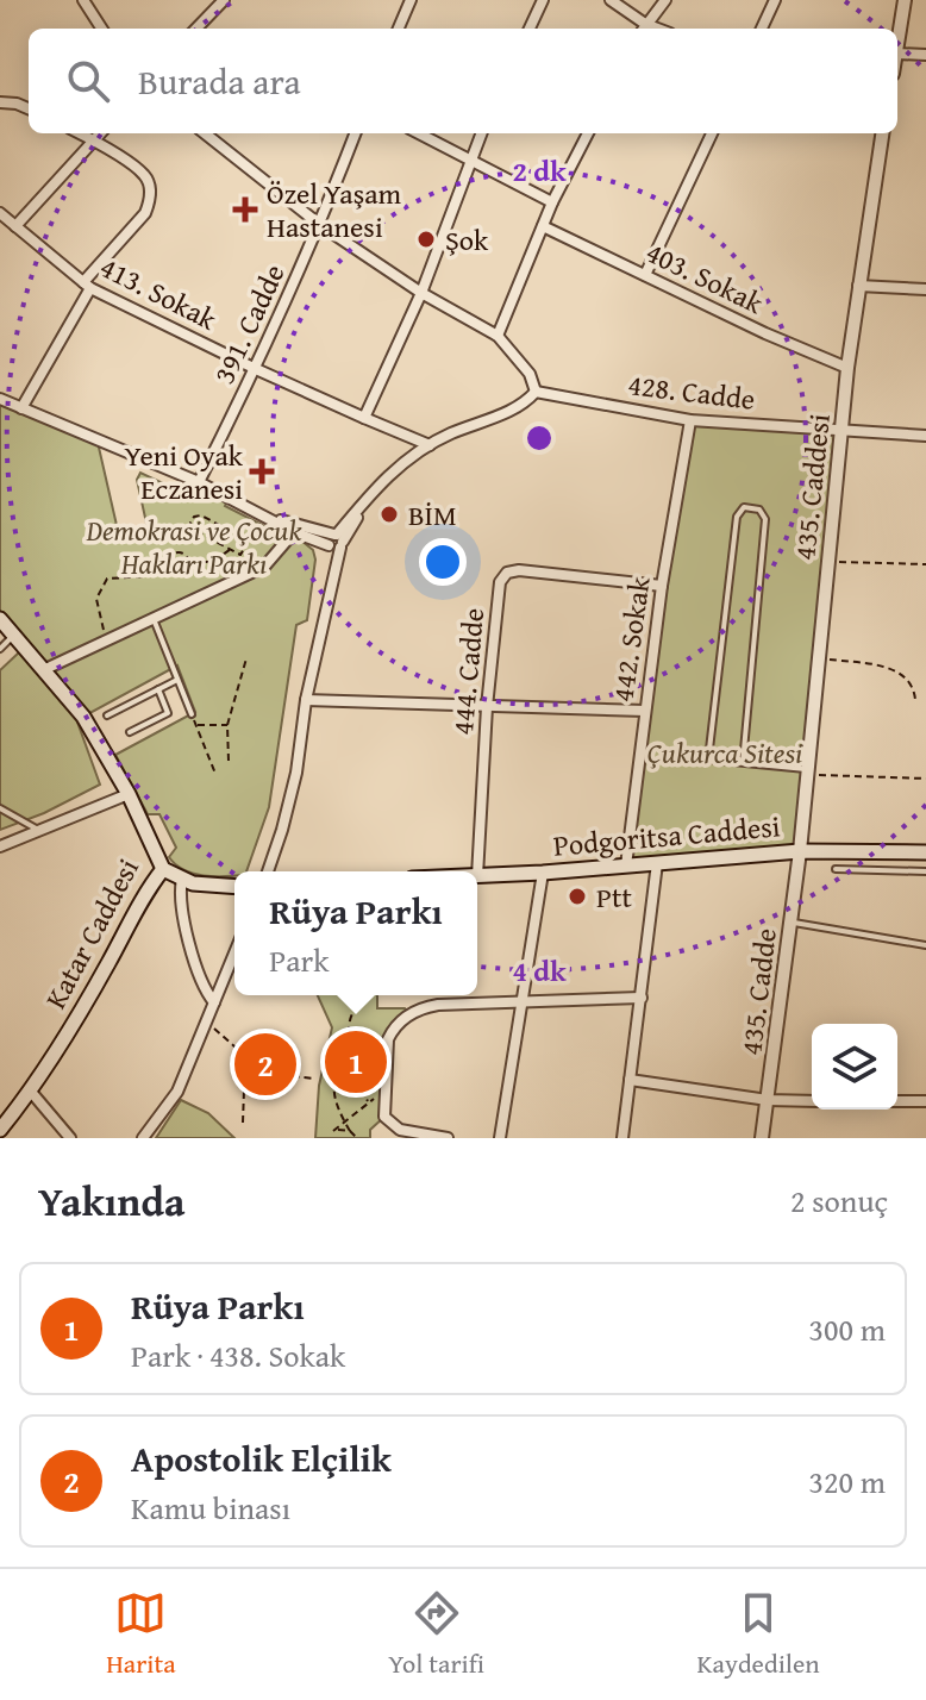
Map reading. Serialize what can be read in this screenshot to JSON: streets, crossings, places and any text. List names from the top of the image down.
{
  "streets": {
    "main road": ["Podgoritsa Caddesi", "Katar Caddesi"],
    "street": [
      "403. Sokak",
      "413. Sokak",
      "391. Cadde",
      "428. Cadde",
      "435. Caddesi",
      "442. Sokak",
      "444. Cadde",
      "435. Cadde"
    ]
  },
  "crossings": [
    ["403. Sokak", "435. Caddesi"],
    ["413. Sokak", "391. Cadde"],
    ["428. Cadde", "435. Caddesi"],
    ["428. Cadde", "442. Sokak"],
    ["435. Caddesi", "Podgoritsa Caddesi"],
    ["435. Caddesi", "435. Cadde"],
    ["442. Sokak", "444. Cadde"],
    ["442. Sokak", "Podgoritsa Caddesi"],
    ["444. Cadde", "Podgoritsa Caddesi"],
    ["Podgoritsa Caddesi", "435. Cadde"]
  ],
  "parks": ["Demokrasi ve Çocuk Hakları Parkı", "Çukurca Sitesi"],
  "places": {
    "health": ["Özel Yaşam Hastanesi", "Yeni Oyak Eczanesi"],
    "other": ["Şok", "BİM", "Ptt"]
  },
  "page": {
    "search": "Burada ara",
    "popup": ["Rüya Parkı", "Park"],
    "pins": ["1", "2"],
    "heading": ["Yakında", "2 sonuç"],
    "list": [
      {
        "mark": "1",
        "name": "Rüya Parkı",
        "note": "Park · 438. Sokak",
        "value": "300 m"
      },
      {
        "mark": "2",
        "name": "Apostolik Elçilik",
        "note": "Kamu binası",
        "value": "320 m"
      }
    ],
    "nav": ["Harita", "Yol tarifi", "Kaydedilen"]
  },
  "rings": ["2 dk", "4 dk"]
}
